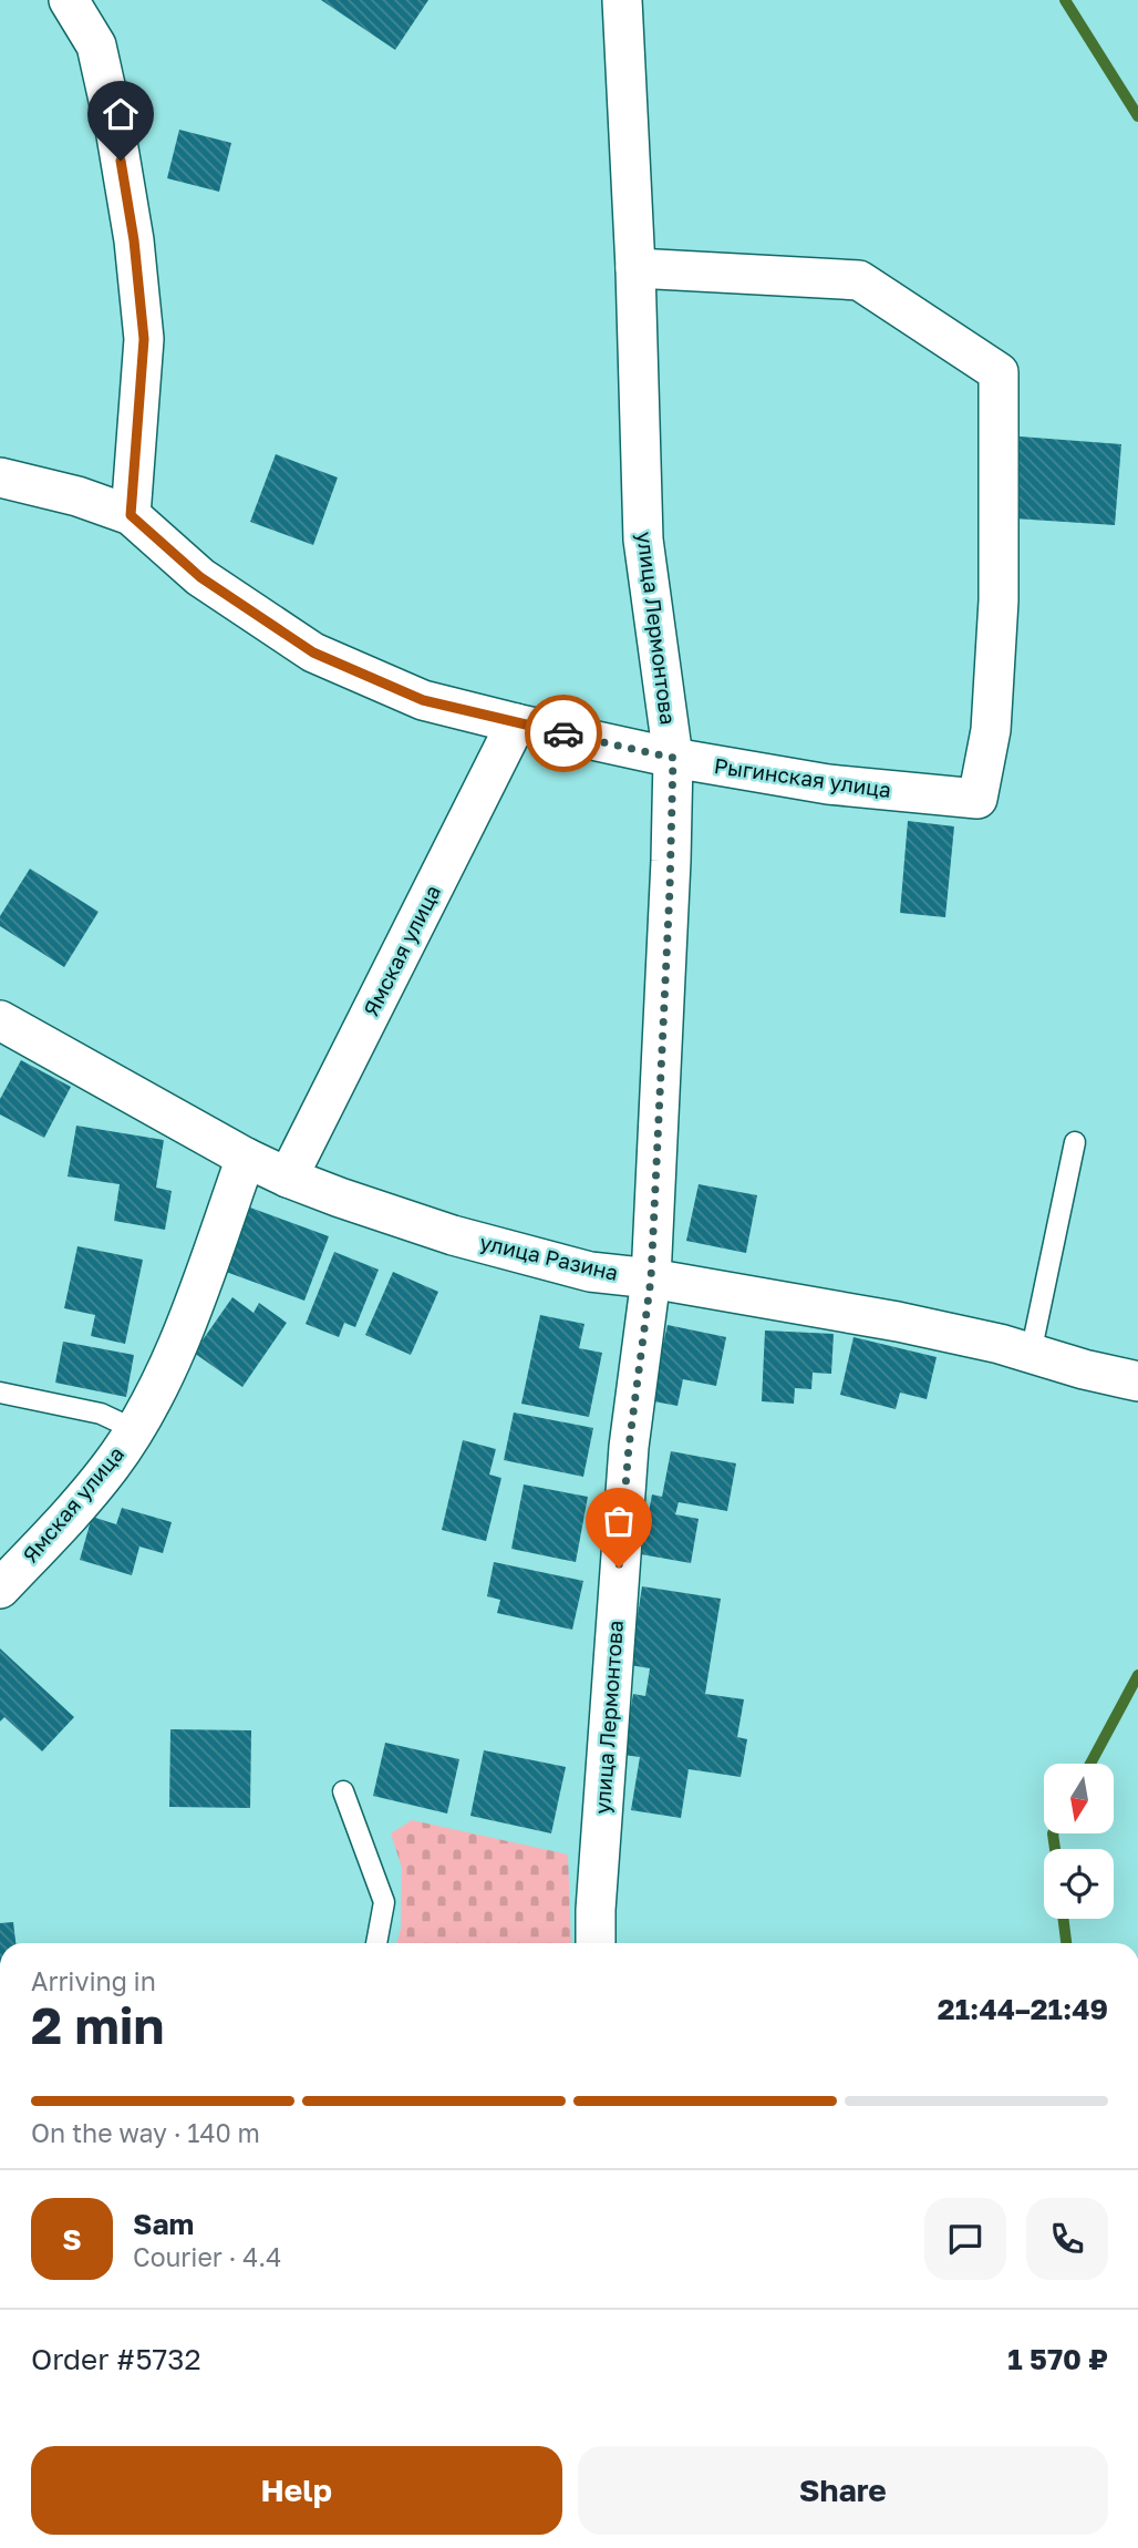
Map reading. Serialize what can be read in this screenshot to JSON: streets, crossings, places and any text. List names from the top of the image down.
{
  "streets": {
    "street": [
      "улица Лермонтова",
      "Рыгинская улица",
      "Ямская улица",
      "улица Разина"
    ]
  },
  "crossings": [
    ["улица Лермонтова", "Рыгинская улица"],
    ["улица Лермонтова", "улица Разина"],
    ["Рыгинская улица", "Ямская улица"],
    ["Ямская улица", "улица Разина"]
  ],
  "north": "bottom",
  "page": {
    "heading": ["2 min", "Arriving in", "21:44–21:49"],
    "panel": [
      "Sam",
      "Courier · 4.4",
      "Order #5732",
      "1 570 ₽"
    ],
    "bar": "On the way · 140 m",
    "round": "S",
    "buttons": ["Help", "Share"]
  }
}
